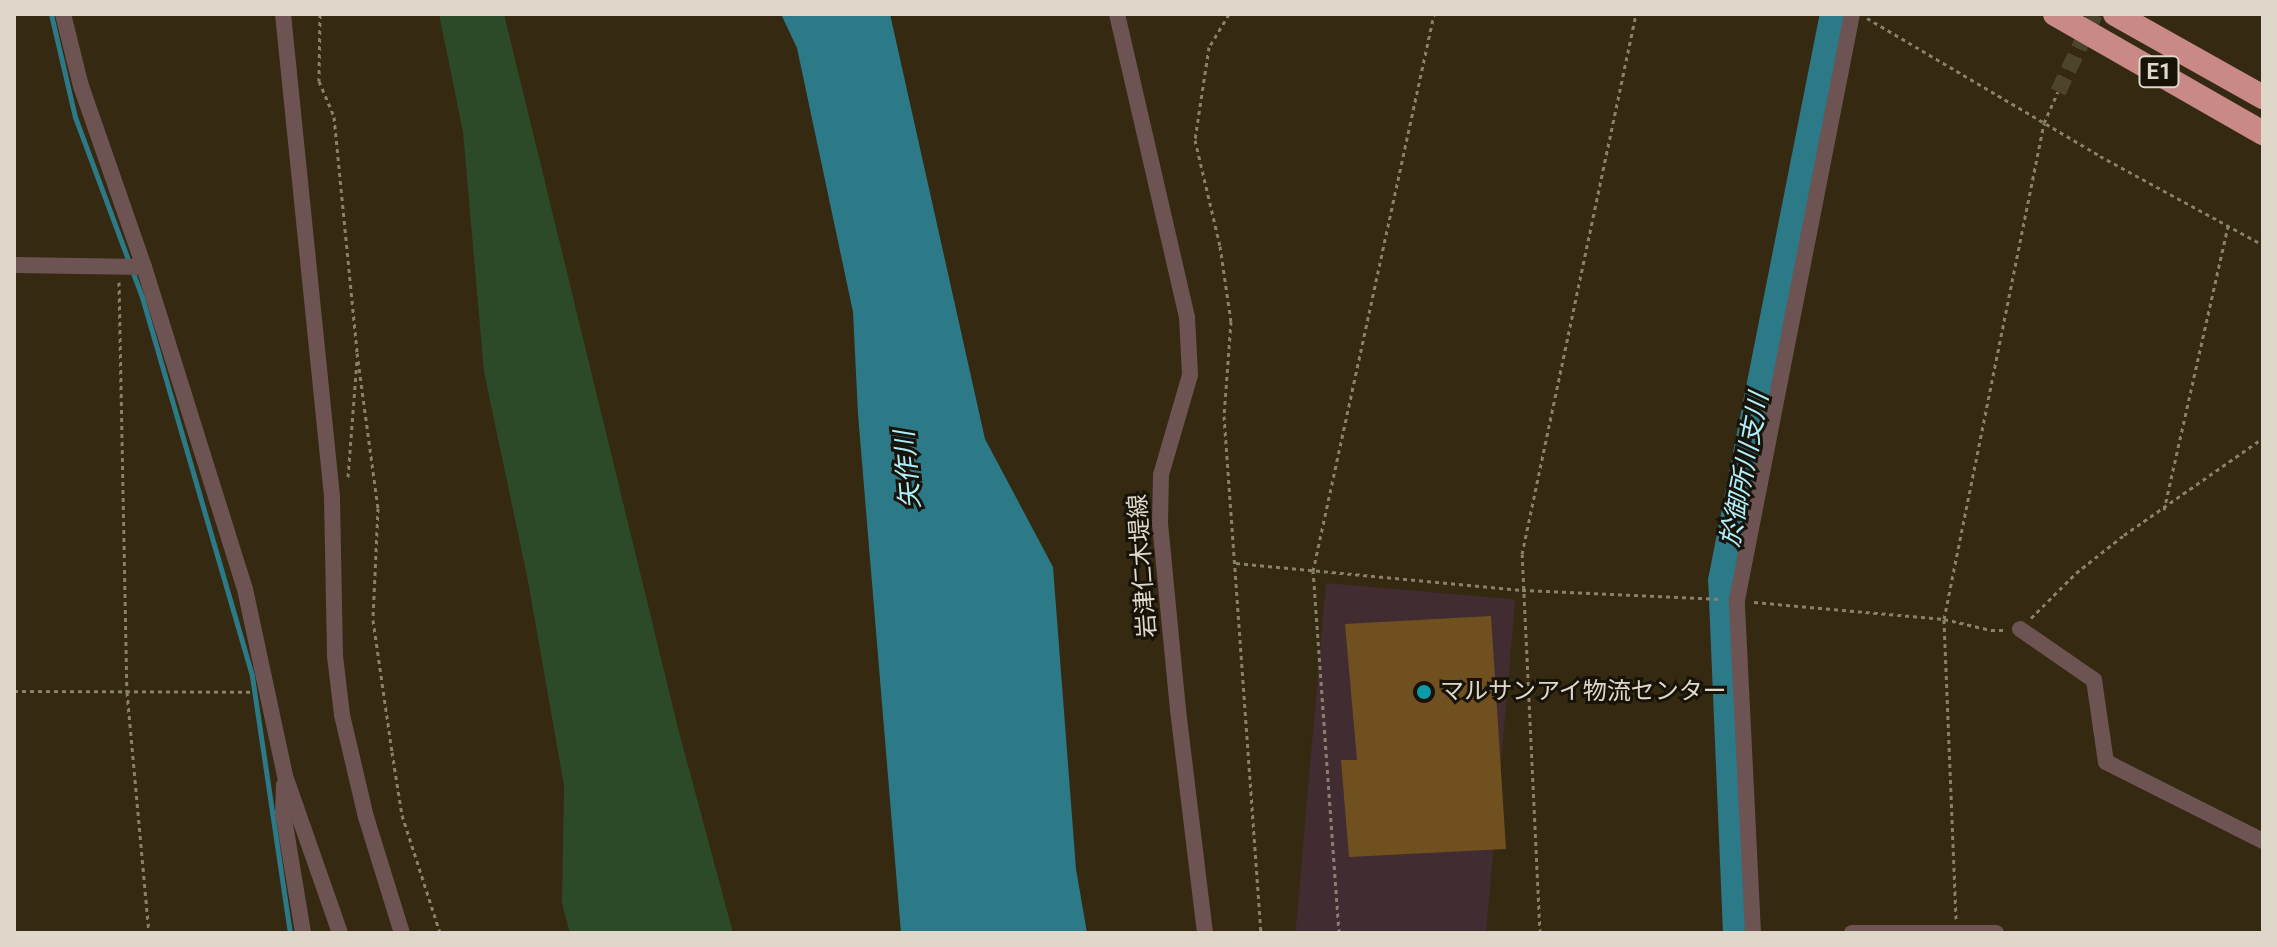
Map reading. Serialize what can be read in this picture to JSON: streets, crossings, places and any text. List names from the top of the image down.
{
  "streets": {
    "highway": ["E1"],
    "street": ["岩津仁木堤線"]
  },
  "water": ["矢作川", "於御所川支川"],
  "places": ["マルサンアイ物流センター"]
}
